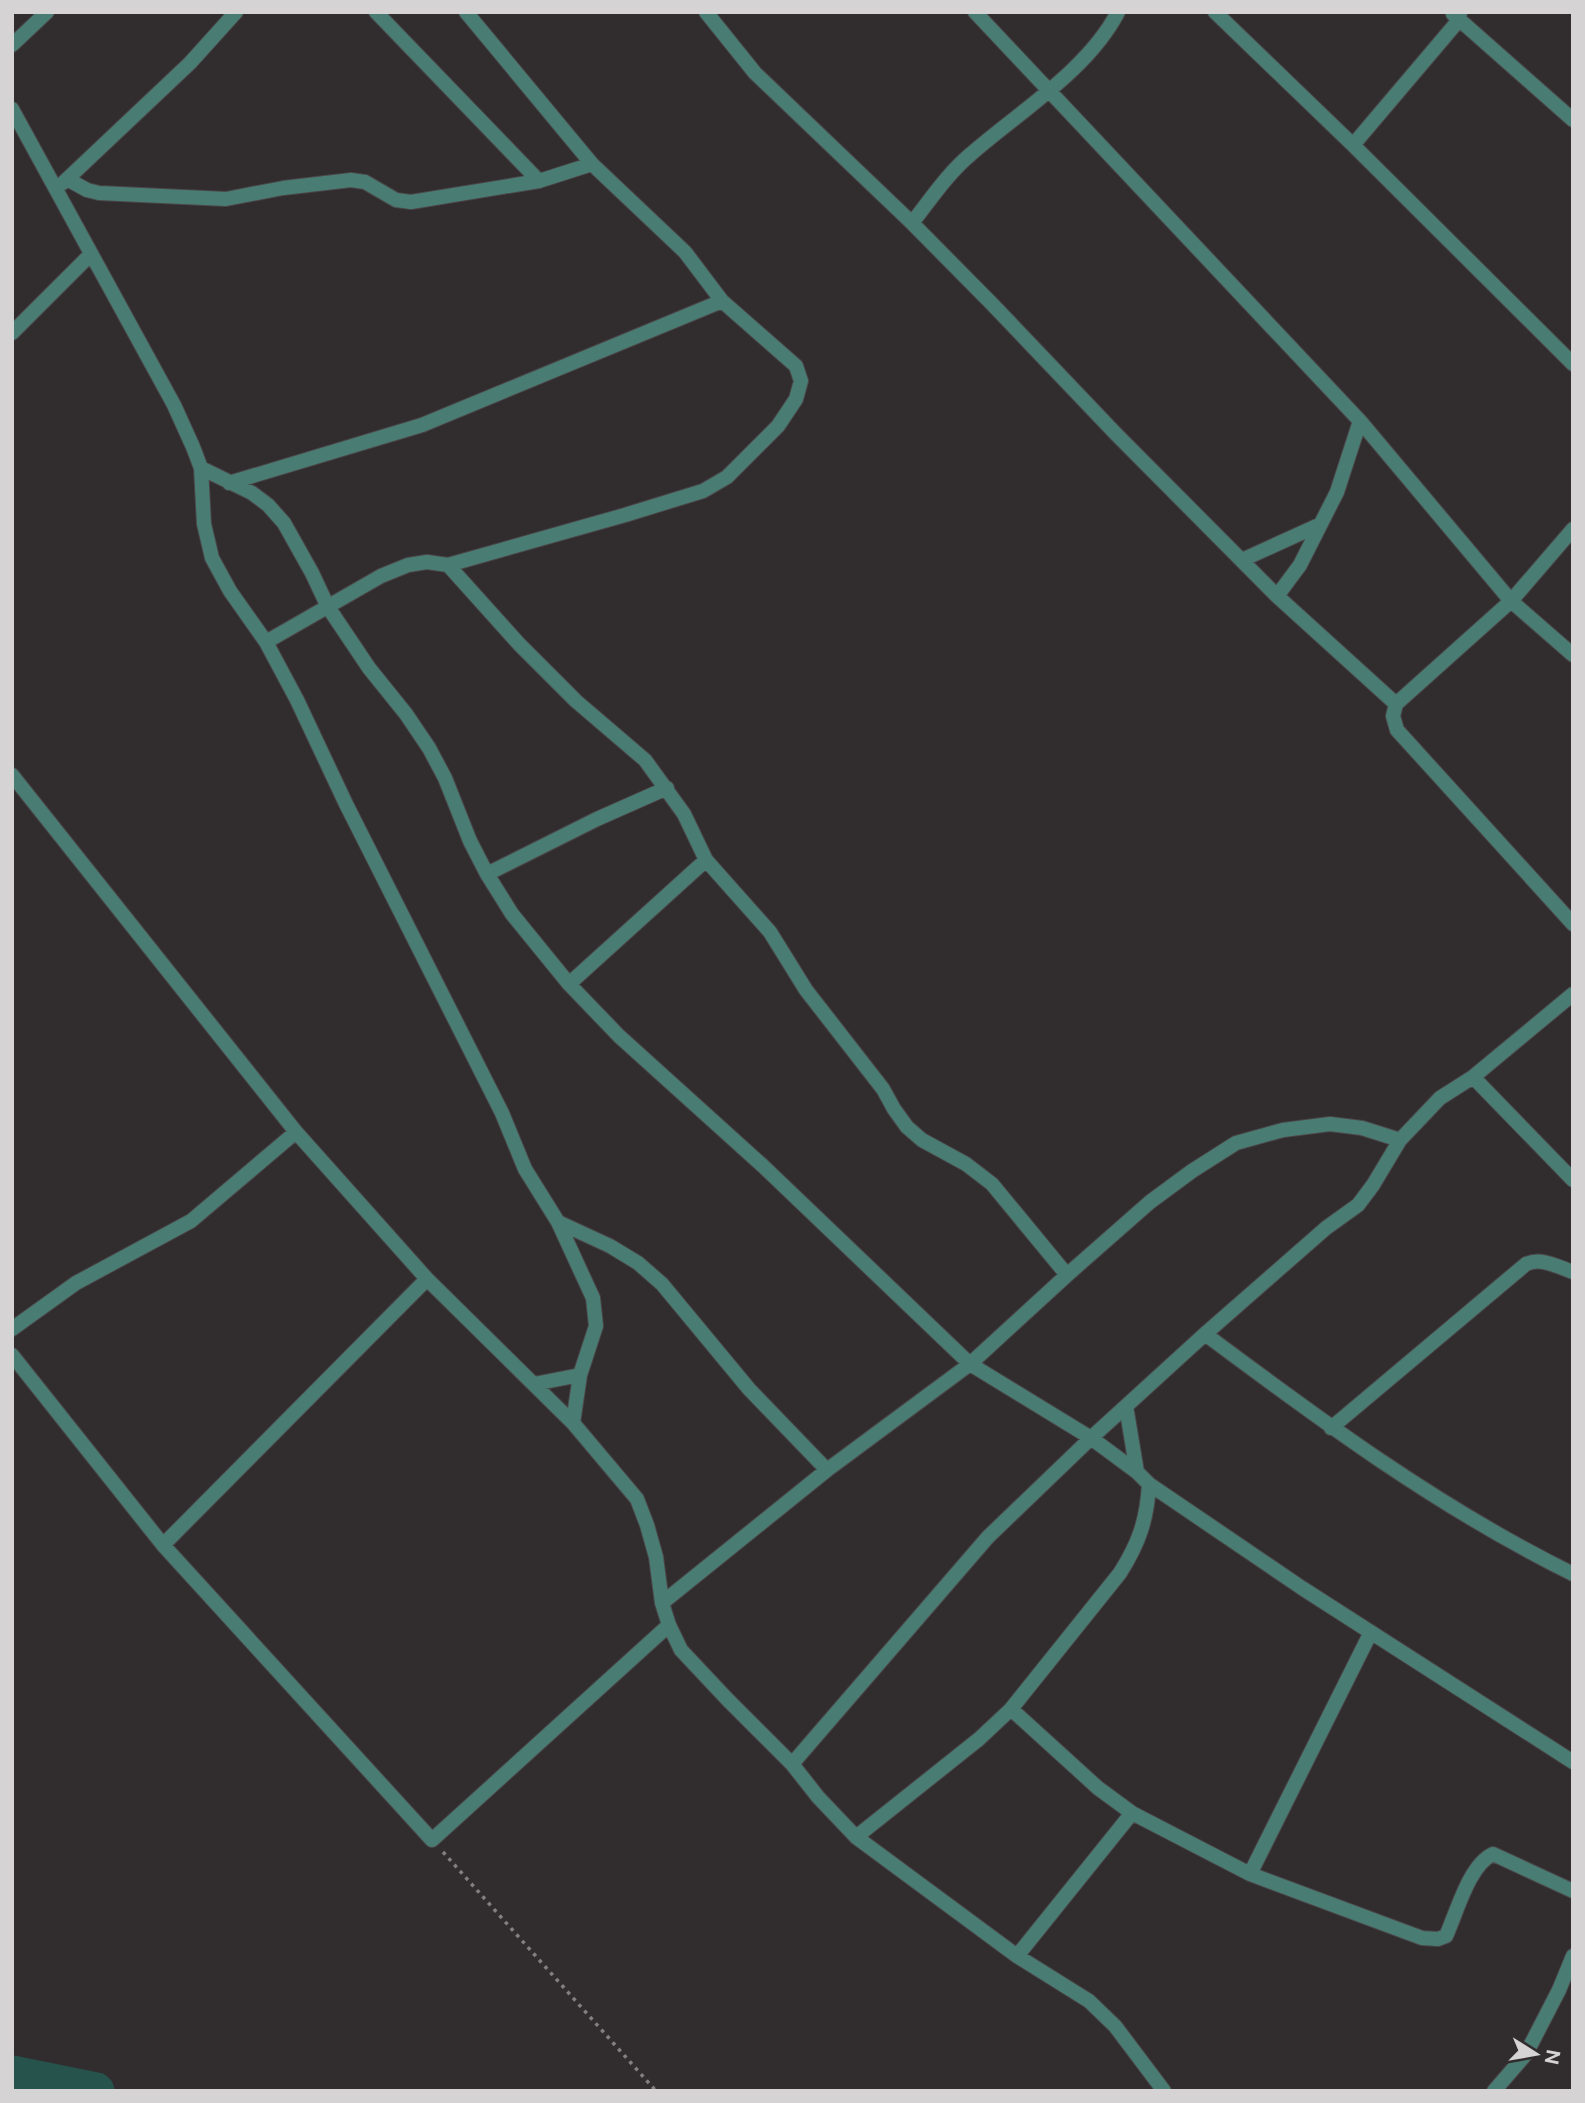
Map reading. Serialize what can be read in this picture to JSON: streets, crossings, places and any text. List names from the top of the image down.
{
  "north": "right"
}
